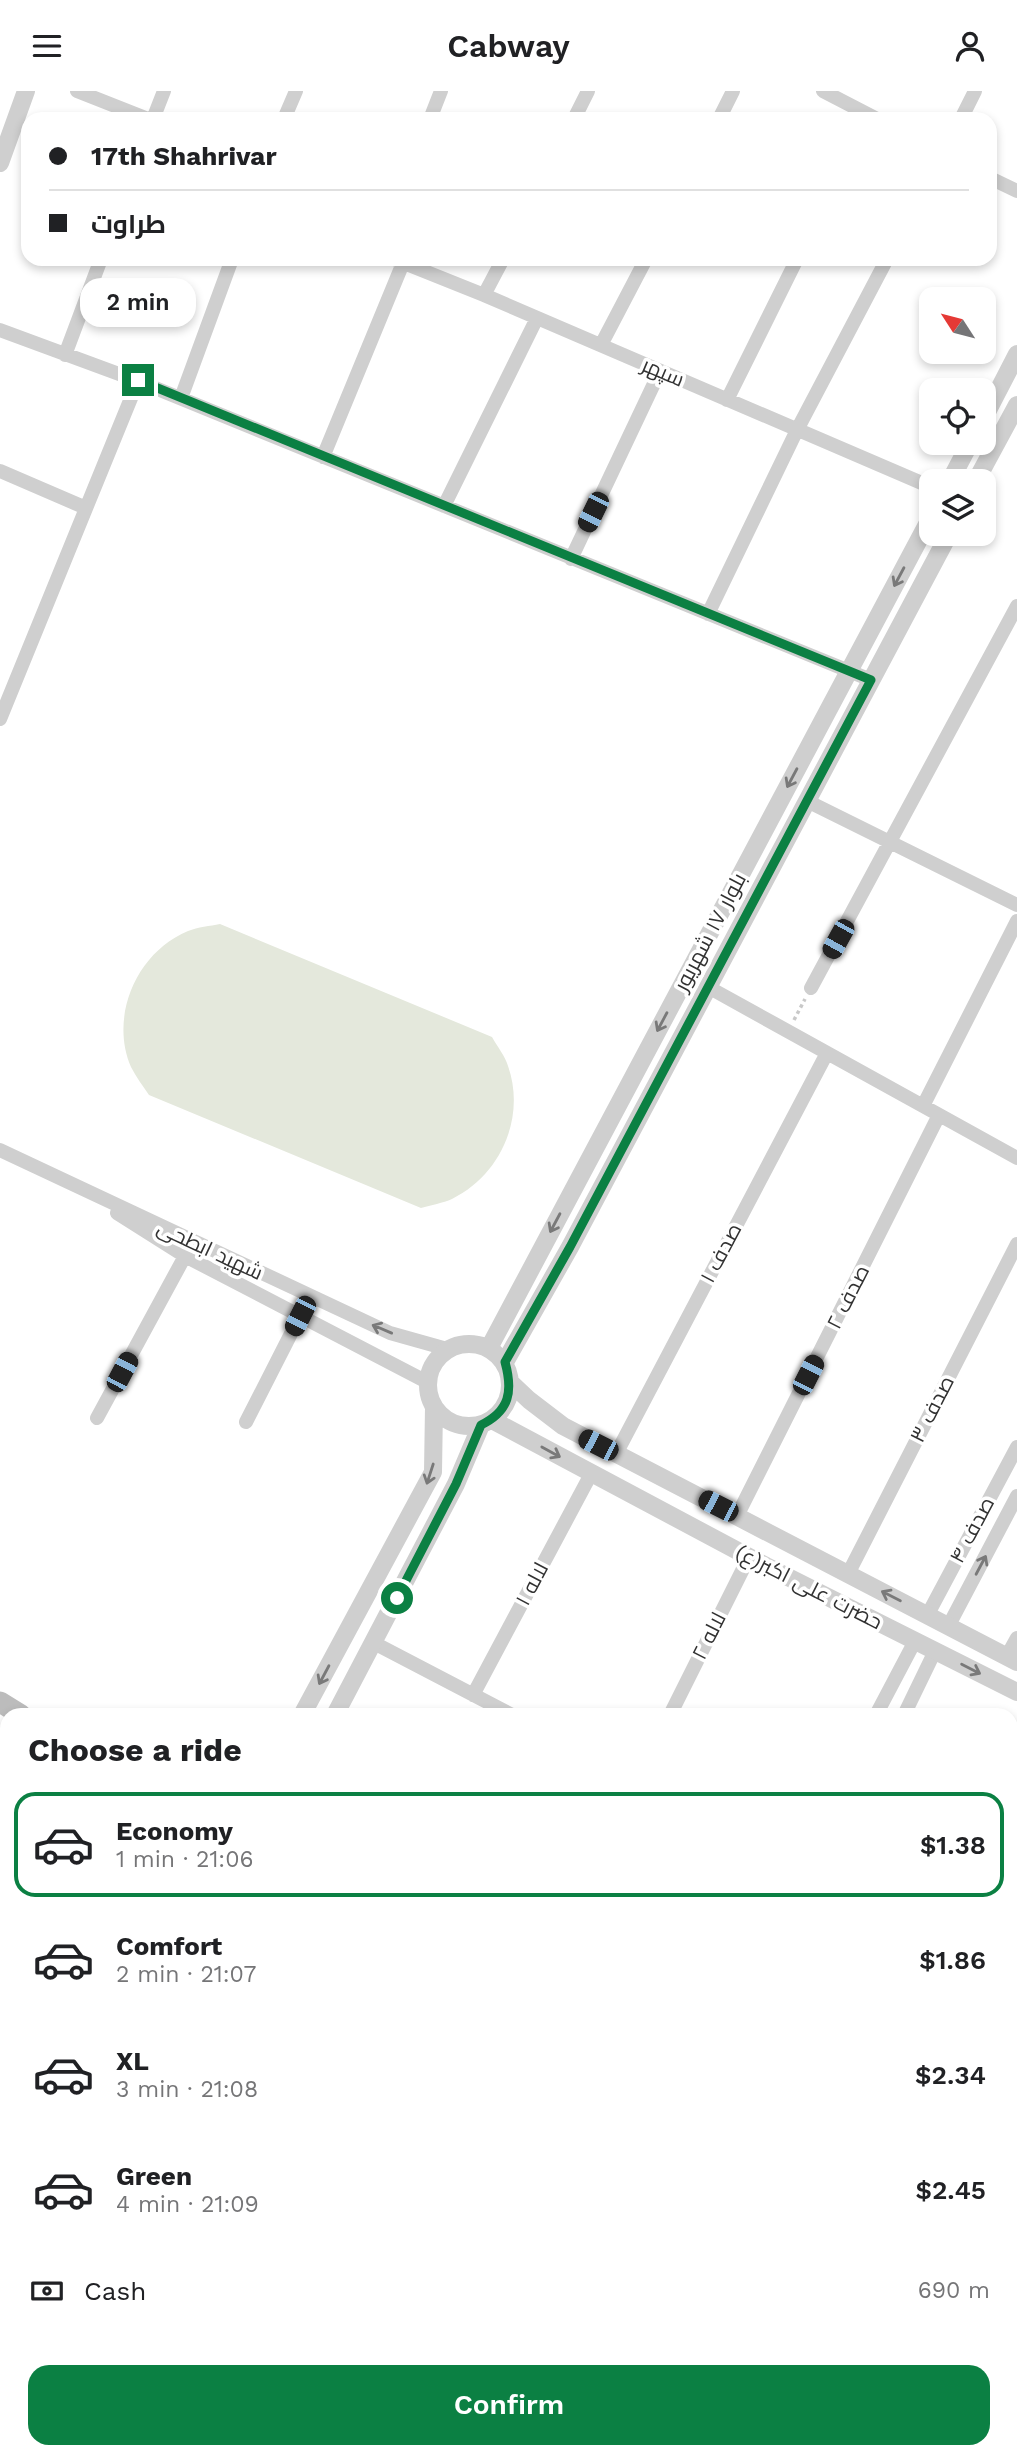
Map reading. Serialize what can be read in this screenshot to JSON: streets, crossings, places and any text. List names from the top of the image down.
{
  "streets": {
    "street": [
      "سپهر",
      "بلوار ۱۷ شهریور",
      "شهید ابطحی",
      "صدف ۱",
      "صدف ۲",
      "صدف ۳",
      "صدف ۴",
      "لاله ۱",
      "حضرت علی اکبر(ع)",
      "لاله ۲"
    ]
  },
  "crossings": [
    ["بلوار ۱۷ شهریور", "شهید ابطحی"],
    ["بلوار ۱۷ شهریور", "حضرت علی اکبر(ع)"],
    ["شهید ابطحی", "حضرت علی اکبر(ع)"],
    ["صدف ۱", "حضرت علی اکبر(ع)"],
    ["صدف ۲", "حضرت علی اکبر(ع)"],
    ["صدف ۳", "حضرت علی اکبر(ع)"],
    ["صدف ۴", "حضرت علی اکبر(ع)"],
    ["لاله ۱", "حضرت علی اکبر(ع)"],
    ["حضرت علی اکبر(ع)", "لاله ۲"]
  ],
  "north": "top left",
  "page": {
    "header": "Cabway",
    "banner": ["17th Shahrivar", "طراوت"],
    "bubble": "2 min",
    "heading": "Choose a ride",
    "list": [
      {
        "name": "Economy",
        "note": "1 min · 21:06",
        "value": "$1.38"
      },
      {
        "name": "Comfort",
        "note": "2 min · 21:07",
        "value": "$1.86"
      },
      {
        "name": "XL",
        "note": "3 min · 21:08",
        "value": "$2.34"
      },
      {
        "name": "Green",
        "note": "4 min · 21:09",
        "value": "$2.45"
      }
    ],
    "pay": ["Cash", "690 m"],
    "buttons": "Confirm"
  }
}
